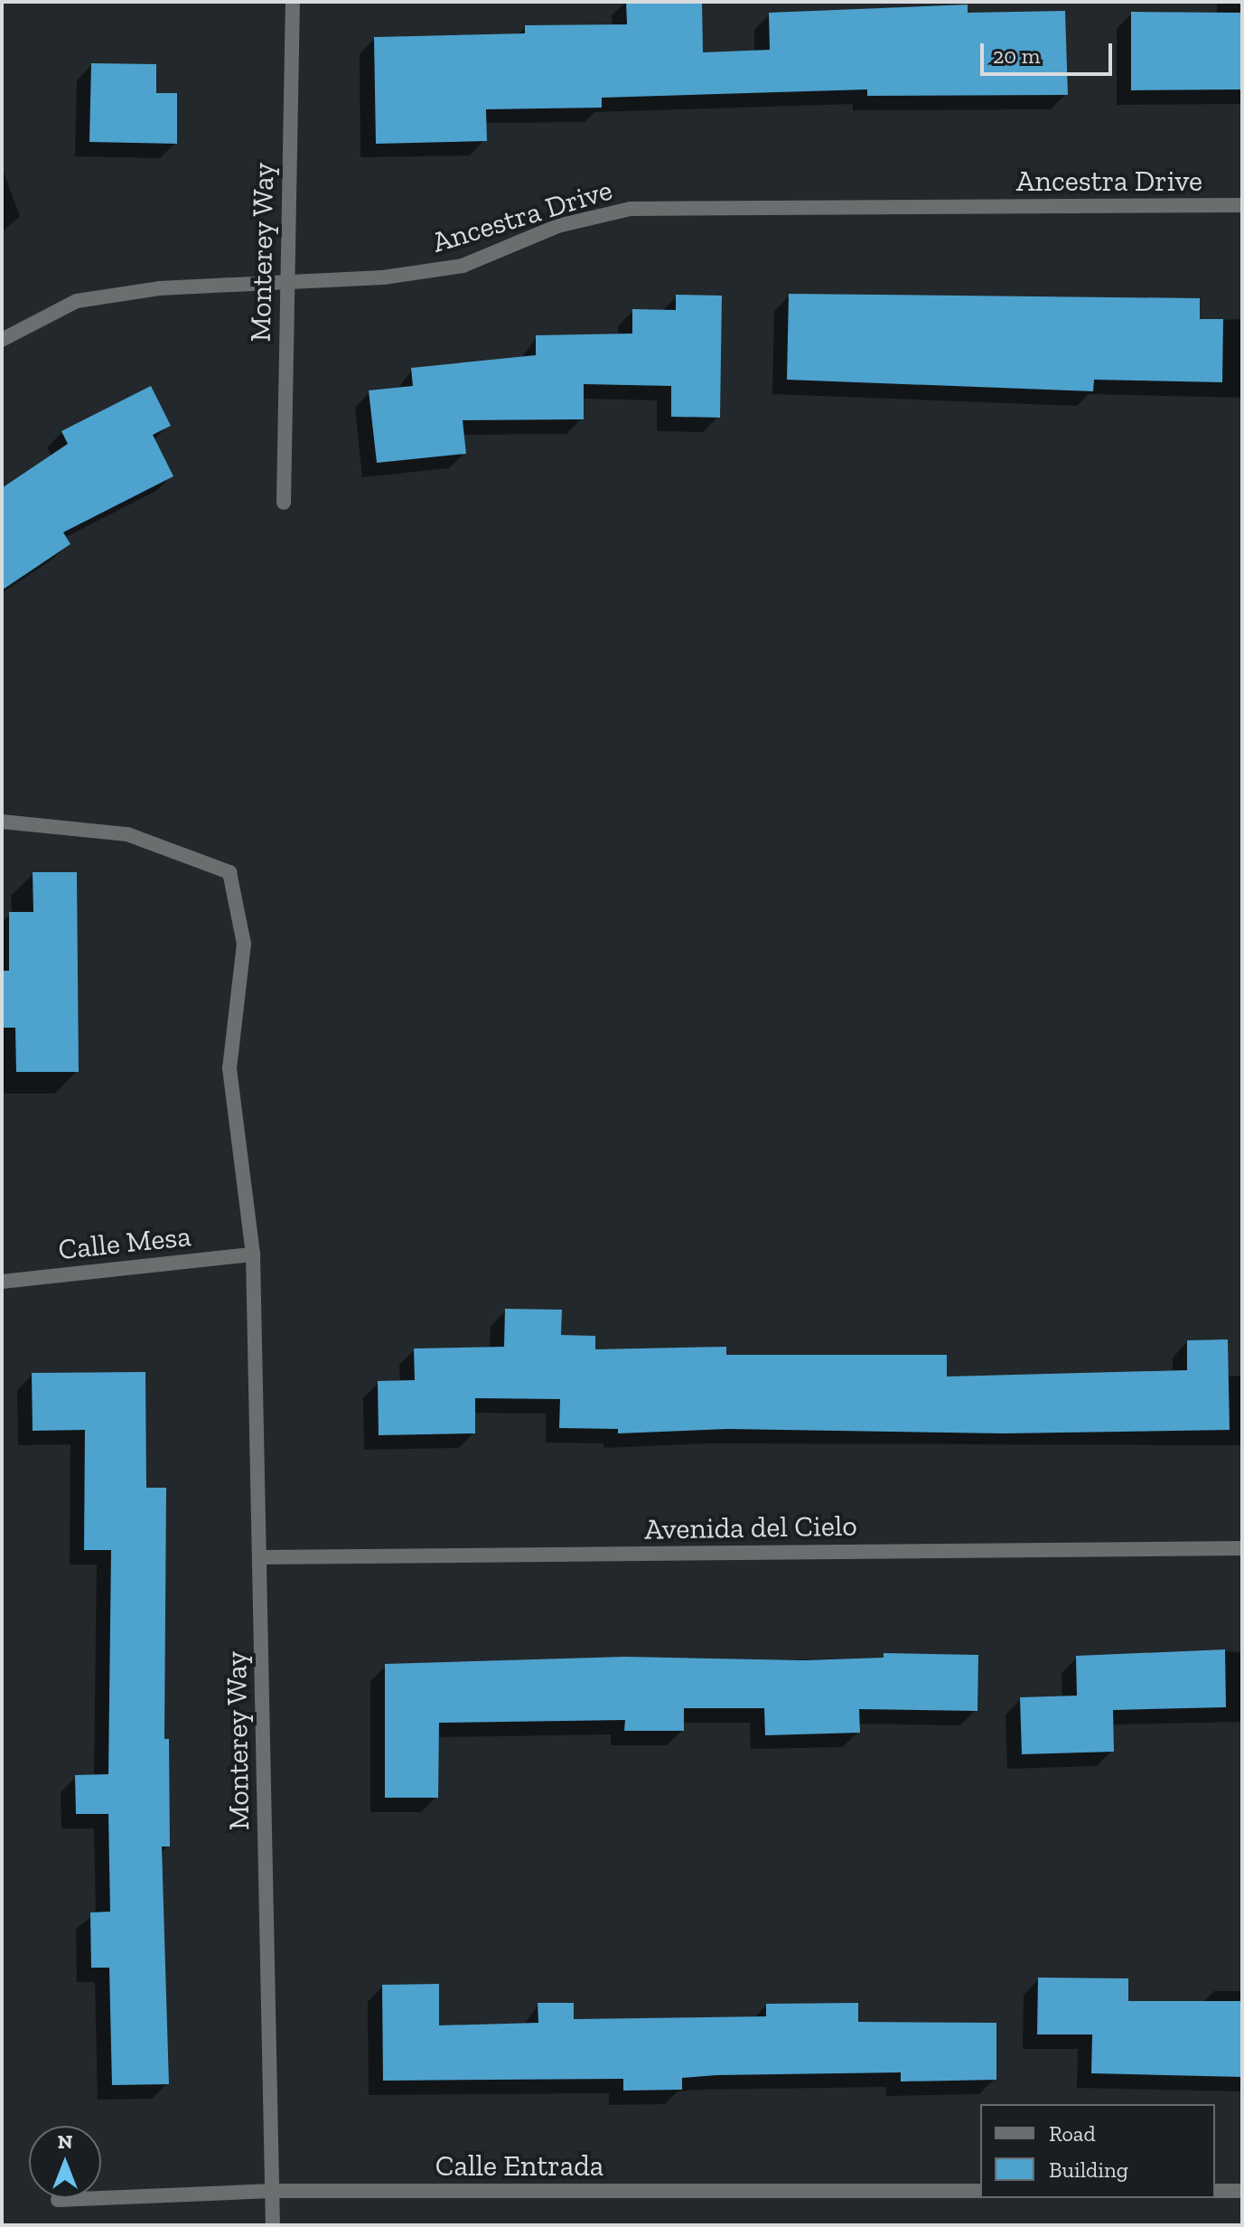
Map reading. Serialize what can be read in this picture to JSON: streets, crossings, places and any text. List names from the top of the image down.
{
  "streets": {
    "street": [
      "Ancestra Drive",
      "Monterey Way",
      "Calle Mesa",
      "Avenida del Cielo",
      "Calle Entrada"
    ]
  },
  "crossings": [
    ["Ancestra Drive", "Monterey Way"],
    ["Monterey Way", "Calle Mesa"],
    ["Monterey Way", "Avenida del Cielo"],
    ["Monterey Way", "Calle Entrada"]
  ],
  "legend": ["Road", "Building"],
  "scale_bar": "20 m",
  "north": "top"
}
